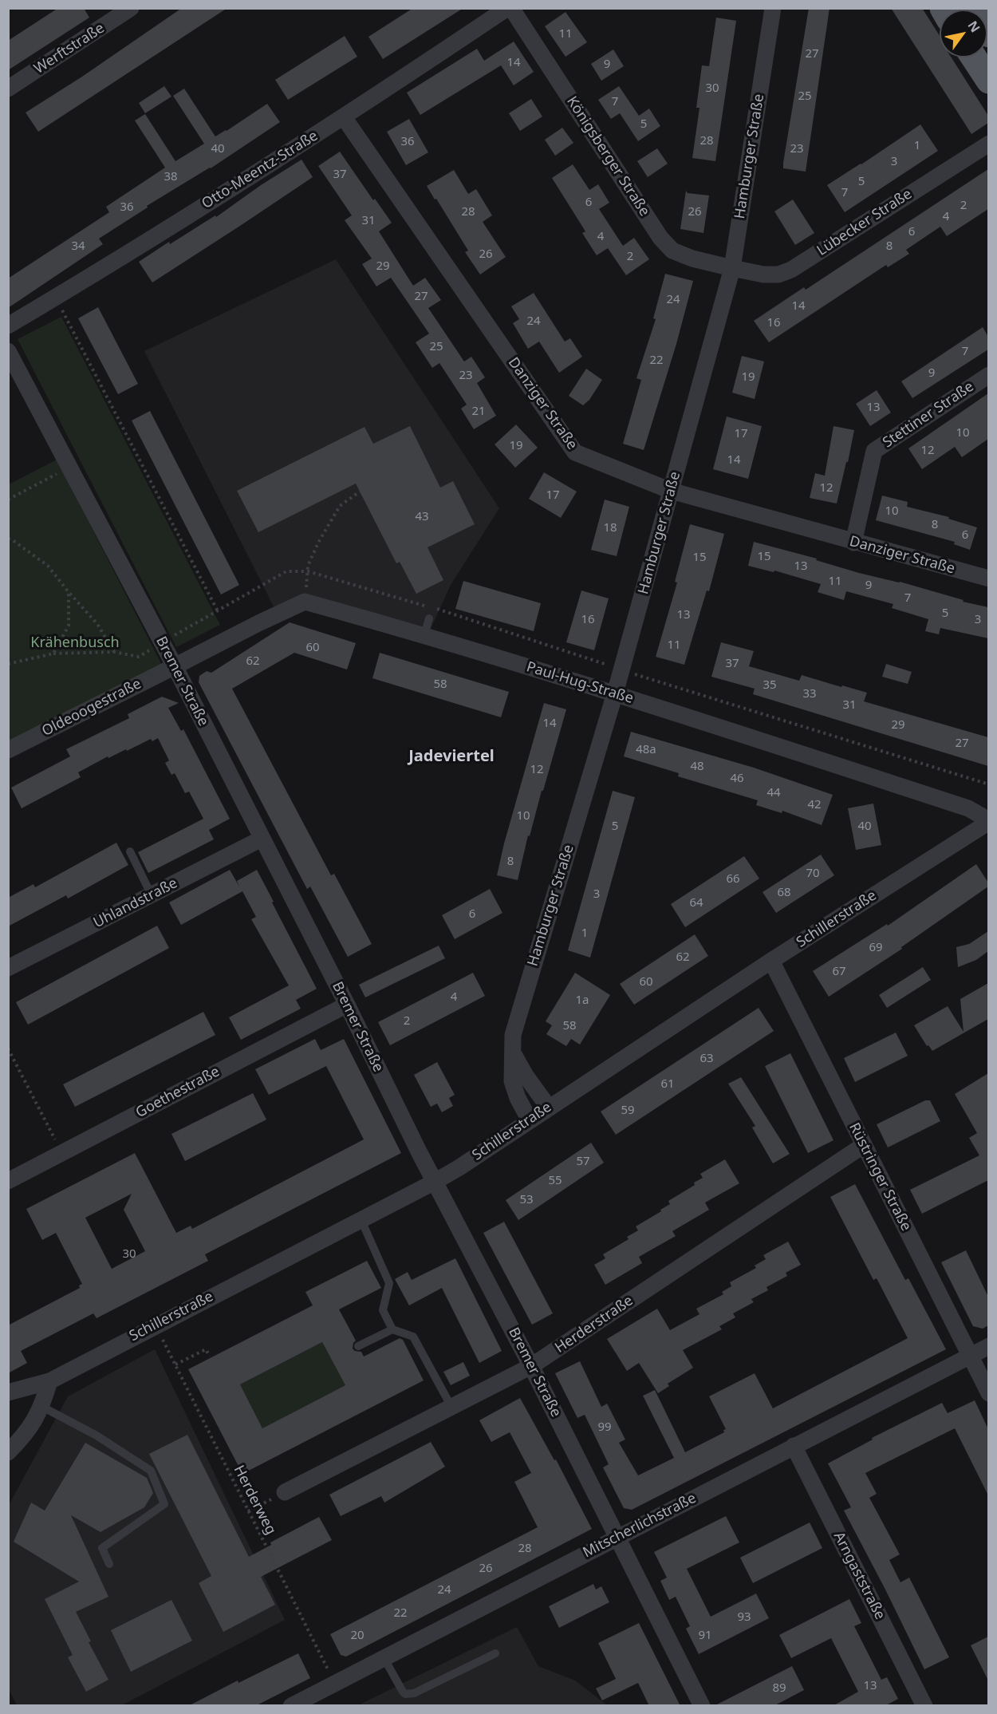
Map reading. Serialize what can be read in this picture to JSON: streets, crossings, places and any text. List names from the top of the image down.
{
  "streets": {
    "street": [
      "Werftstraße",
      "Königsberger Straße",
      "Hamburger Straße",
      "Otto-Meentz-Straße",
      "Lübecker Straße",
      "Danziger Straße",
      "Stettiner Straße",
      "Bremer Straße",
      "Paul-Hug-Straße",
      "Oldeoogestraße",
      "Uhlandstraße",
      "Schillerstraße",
      "Goethestraße",
      "Rüstringer Straße",
      "Herderstraße",
      "Mitscherlichstraße",
      "Arngaststraße"
    ],
    "path": ["Herderweg"]
  },
  "crossings": [
    ["Königsberger Straße", "Hamburger Straße"],
    ["Königsberger Straße", "Lübecker Straße"],
    ["Hamburger Straße", "Lübecker Straße"],
    ["Hamburger Straße", "Danziger Straße"],
    ["Hamburger Straße", "Paul-Hug-Straße"],
    ["Hamburger Straße", "Schillerstraße"],
    ["Otto-Meentz-Straße", "Danziger Straße"],
    ["Danziger Straße", "Stettiner Straße"],
    ["Bremer Straße", "Oldeoogestraße"],
    ["Bremer Straße", "Uhlandstraße"],
    ["Bremer Straße", "Schillerstraße"],
    ["Bremer Straße", "Goethestraße"],
    ["Bremer Straße", "Herderstraße"],
    ["Bremer Straße", "Mitscherlichstraße"],
    ["Paul-Hug-Straße", "Schillerstraße"],
    ["Schillerstraße", "Rüstringer Straße"],
    ["Schillerstraße", "Herderweg"],
    ["Rüstringer Straße", "Herderstraße"],
    ["Rüstringer Straße", "Mitscherlichstraße"],
    ["Herderweg", "Mitscherlichstraße"],
    ["Mitscherlichstraße", "Arngaststraße"]
  ],
  "districts": ["Jadeviertel"],
  "parks": ["Krähenbusch"],
  "house_numbers": [
    "11",
    "27",
    "14",
    "9",
    "30",
    "25",
    "7",
    "5",
    "28",
    "36",
    "1",
    "40",
    "23",
    "3",
    "37",
    "38",
    "5",
    "7",
    "6",
    "2",
    "36",
    "28",
    "26",
    "4",
    "31",
    "6",
    "4",
    "34",
    "8",
    "26",
    "2",
    "29",
    "27",
    "24",
    "14",
    "24",
    "16",
    "25",
    "7",
    "22",
    "9",
    "23",
    "19",
    "13",
    "21",
    "10",
    "17",
    "19",
    "12",
    "14",
    "12",
    "17",
    "10",
    "43",
    "8",
    "18",
    "6",
    "15",
    "15",
    "13",
    "11",
    "9",
    "7",
    "5",
    "13",
    "16",
    "3",
    "11",
    "60",
    "62",
    "37",
    "58",
    "35",
    "33",
    "31",
    "14",
    "29",
    "27",
    "48a",
    "48",
    "12",
    "46",
    "44",
    "42",
    "10",
    "5",
    "40",
    "8",
    "70",
    "66",
    "68",
    "3",
    "64",
    "6",
    "1",
    "69",
    "62",
    "67",
    "60",
    "4",
    "1a",
    "2",
    "58",
    "63",
    "61",
    "59",
    "57",
    "55",
    "53",
    "30",
    "99",
    "28",
    "26",
    "24",
    "22",
    "93",
    "20",
    "91",
    "13",
    "89"
  ],
  "north": "top right"
}
